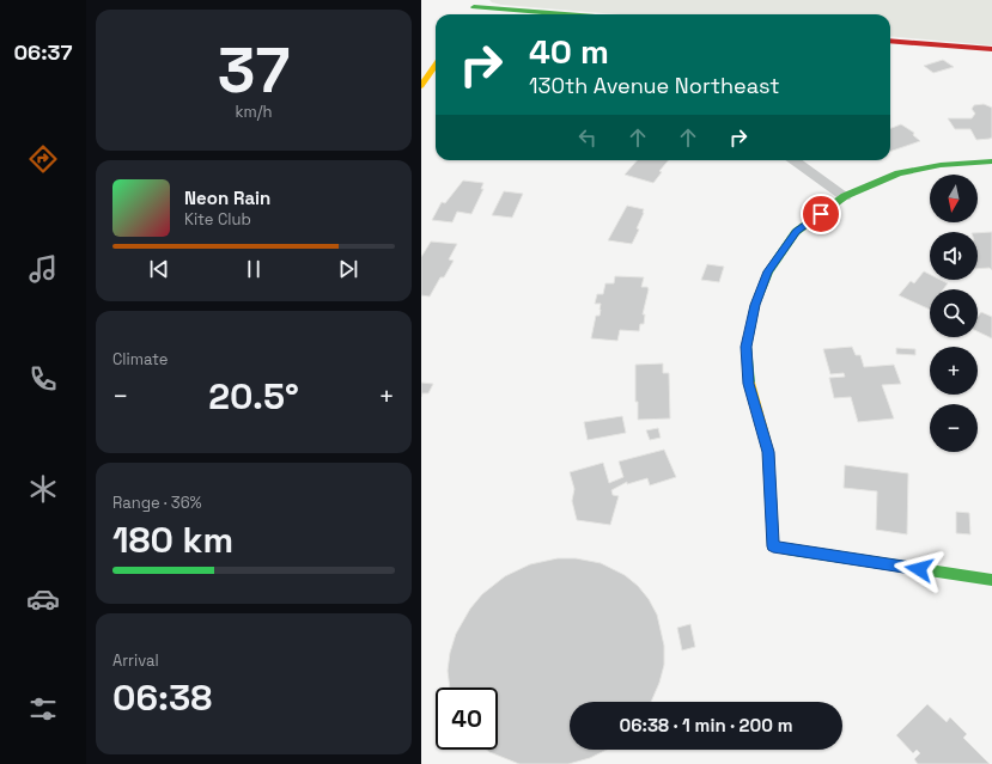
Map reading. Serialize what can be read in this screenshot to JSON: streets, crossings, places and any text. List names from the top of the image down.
{
  "north": "bottom",
  "page": {
    "tabs": "06:37",
    "tile": [
      ["37", "km/h"],
      "Climate",
      ["Range · 36%", "180 km"],
      ["Arrival", "06:38"]
    ],
    "turn": ["40 m", "130th Avenue Northeast"],
    "map_buttons": ["+", "−"],
    "song": ["Neon Rain", "Kite Club"],
    "heat": ["−", "20.5°", "+"],
    "limit": "40",
    "trip": "06:38 · 1 min · 200 m"
  }
}
